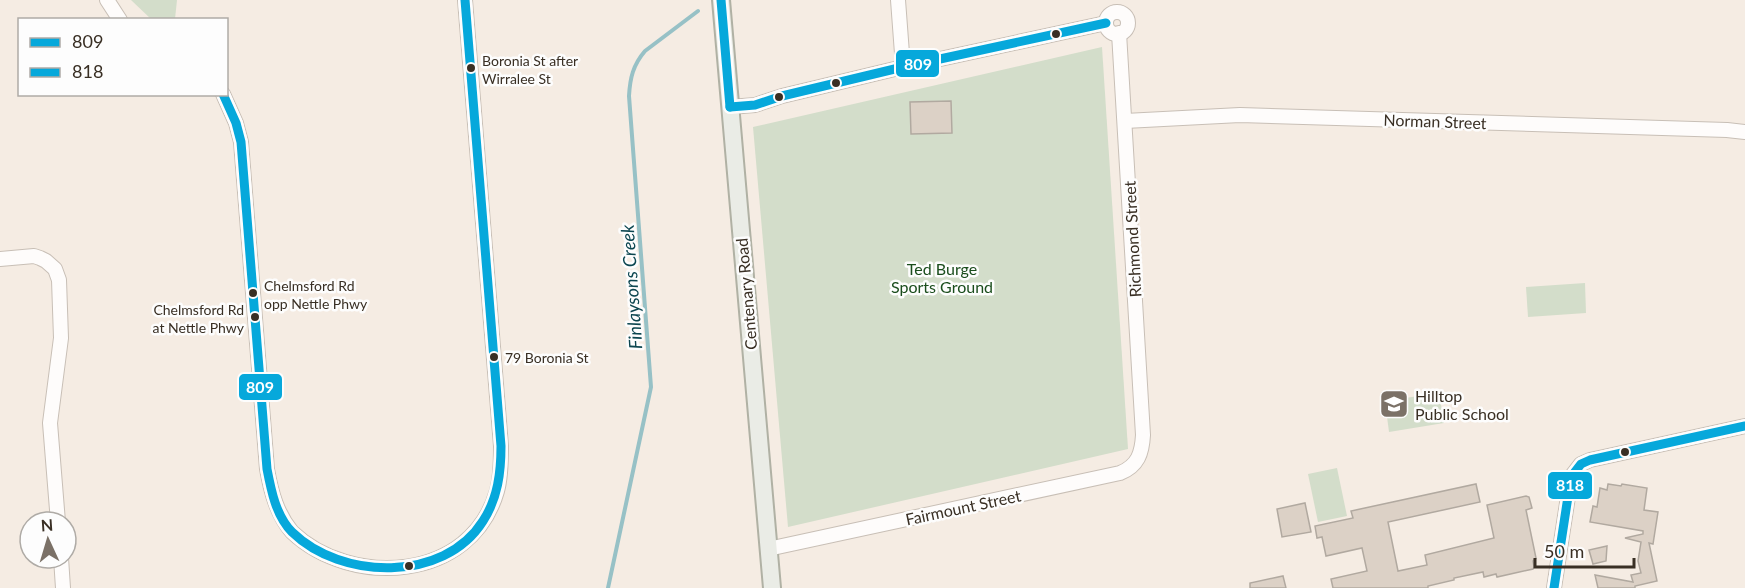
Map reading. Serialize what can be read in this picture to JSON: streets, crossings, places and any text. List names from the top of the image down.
{
  "streets": {
    "main road": ["Centenary Road"],
    "street": ["Norman Street", "Richmond Street", "Fairmount Street"]
  },
  "crossings": [
    ["Norman Street", "Richmond Street"],
    ["Richmond Street", "Fairmount Street"],
    ["Centenary Road", "Fairmount Street"]
  ],
  "water": ["Finlaysons Creek"],
  "parks": ["Ted Burge Sports Ground"],
  "places": {
    "other": [
      "Boronia St after Wirralee St",
      "Chelmsford Rd opp Nettle Phwy",
      "Chelmsford Rd at Nettle Phwy",
      "79 Boronia St"
    ],
    "school or university": ["Hilltop Public School"]
  },
  "lines": ["transit line 809", "transit line 818"],
  "legend": ["809", "818"],
  "scale_bar": "50 m",
  "north": "top"
}
